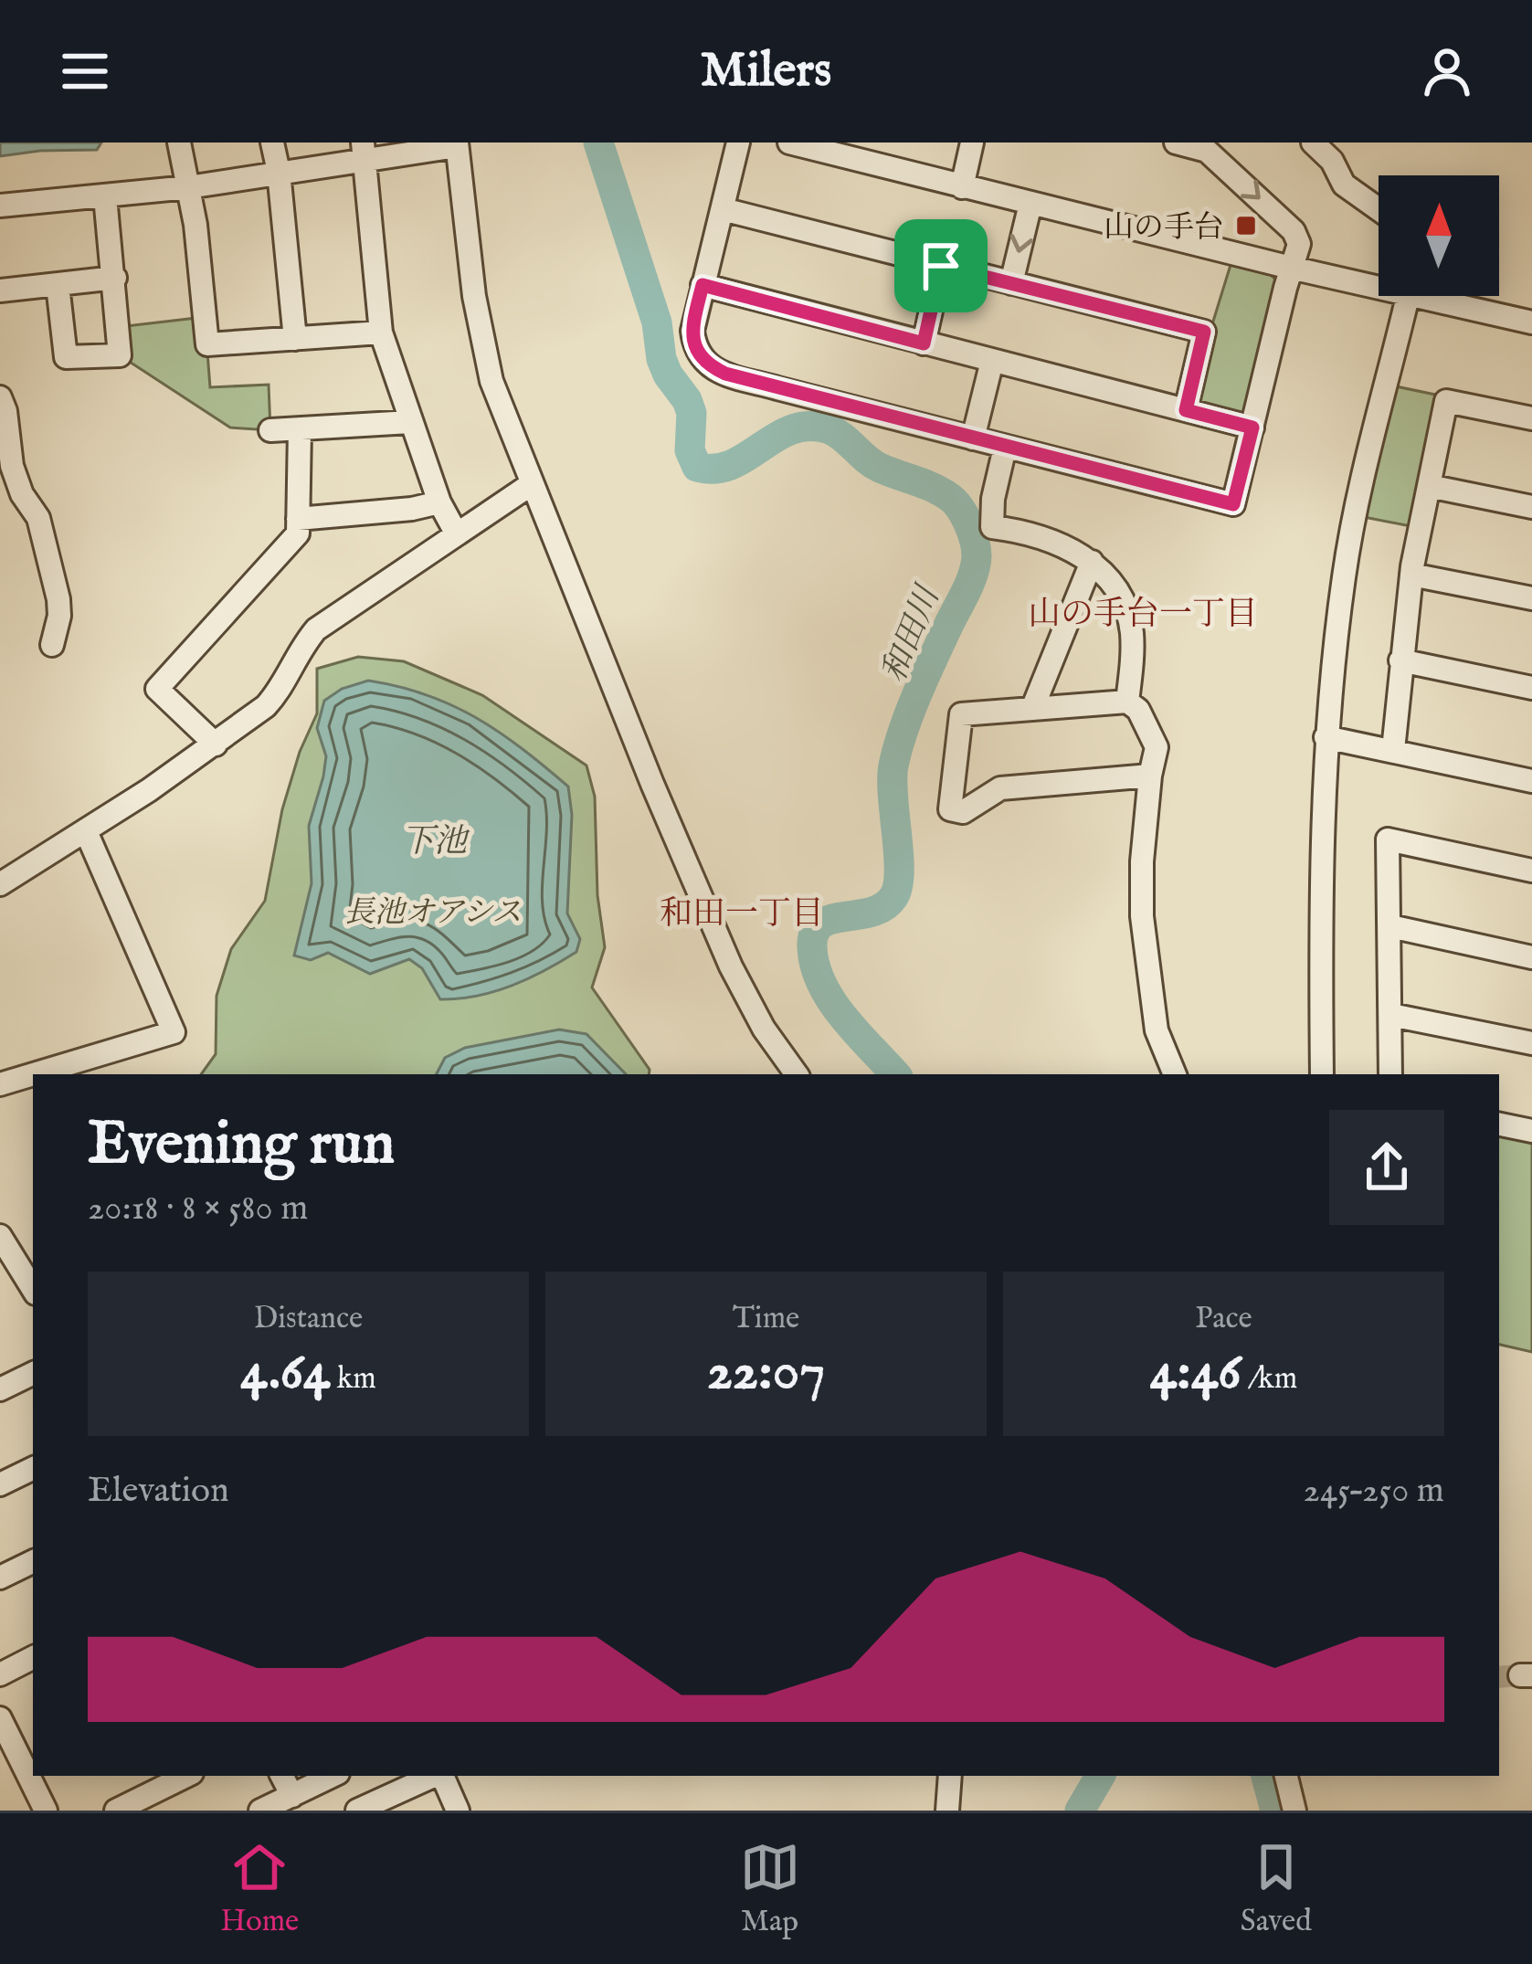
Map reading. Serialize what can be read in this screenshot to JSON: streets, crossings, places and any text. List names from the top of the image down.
{
  "districts": ["山の手台一丁目", "和田一丁目"],
  "water": ["和田川", "下池"],
  "parks": ["長池オアシス"],
  "places": {
    "transit": ["山の手台"]
  },
  "north": "top",
  "page": {
    "header": "Milers",
    "heading": ["Evening run", "20:18 · 8 × 580 m"],
    "stats": [
      ["Distance", "4.64 km"],
      ["Time", "22:07"],
      ["Pace", "4:46 /km"]
    ],
    "chart": ["Elevation", "245–250 m"],
    "tabs": ["Home", "Map", "Saved"]
  }
}
